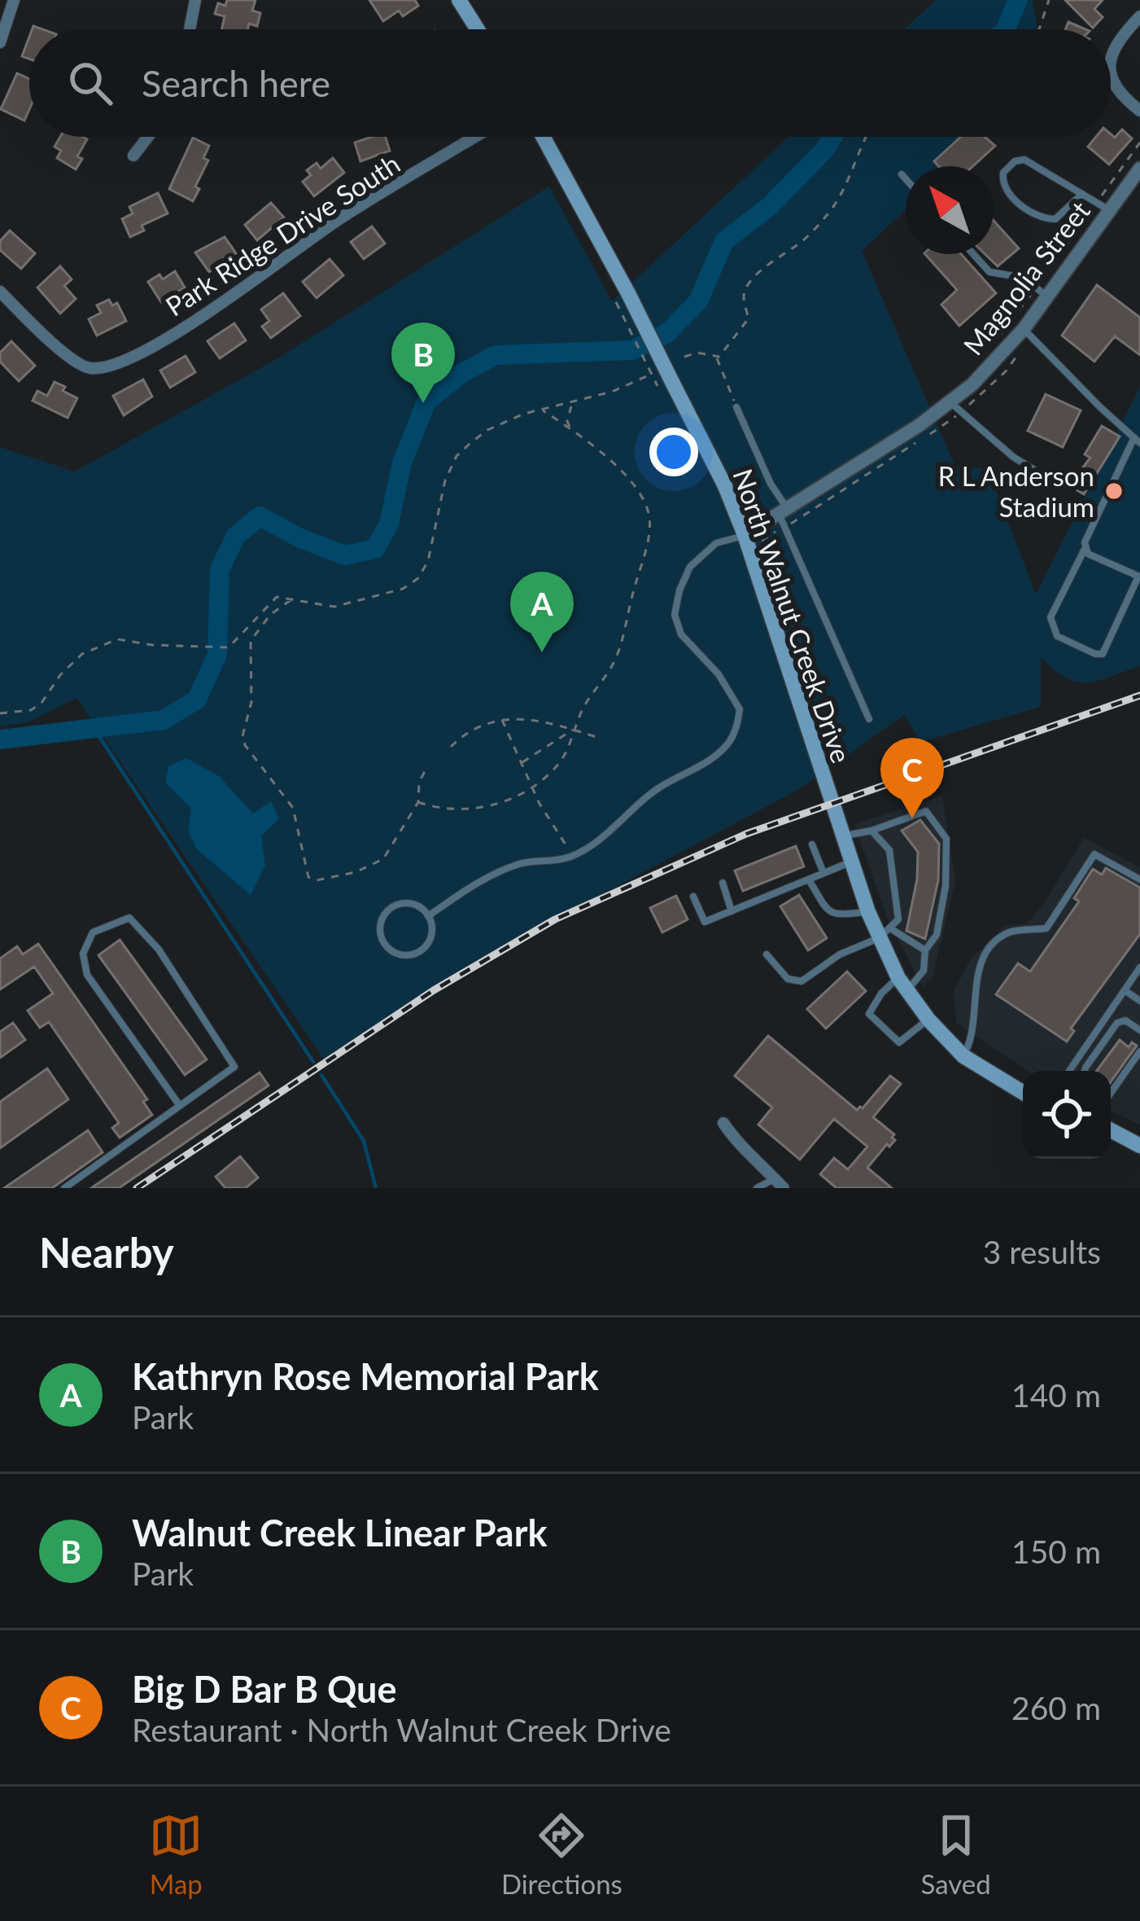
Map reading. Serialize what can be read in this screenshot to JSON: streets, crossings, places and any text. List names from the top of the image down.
{
  "streets": {
    "main road": ["North Walnut Creek Drive"],
    "street": ["Park Ridge Drive South", "Magnolia Street"]
  },
  "crossings": [
    ["Magnolia Street", "North Walnut Creek Drive"]
  ],
  "places": ["R L Anderson Stadium"],
  "north": "top left",
  "page": {
    "search": "Search here",
    "pins": ["B", "A", "C"],
    "heading": ["Nearby", "3 results"],
    "list": [
      {
        "mark": "A",
        "name": "Kathryn Rose Memorial Park",
        "note": "Park",
        "value": "140 m"
      },
      {
        "mark": "B",
        "name": "Walnut Creek Linear Park",
        "note": "Park",
        "value": "150 m"
      },
      {
        "mark": "C",
        "name": "Big D Bar B Que",
        "note": "Restaurant · North Walnut Creek Drive",
        "value": "260 m"
      }
    ],
    "nav": ["Map", "Directions", "Saved"]
  }
}
